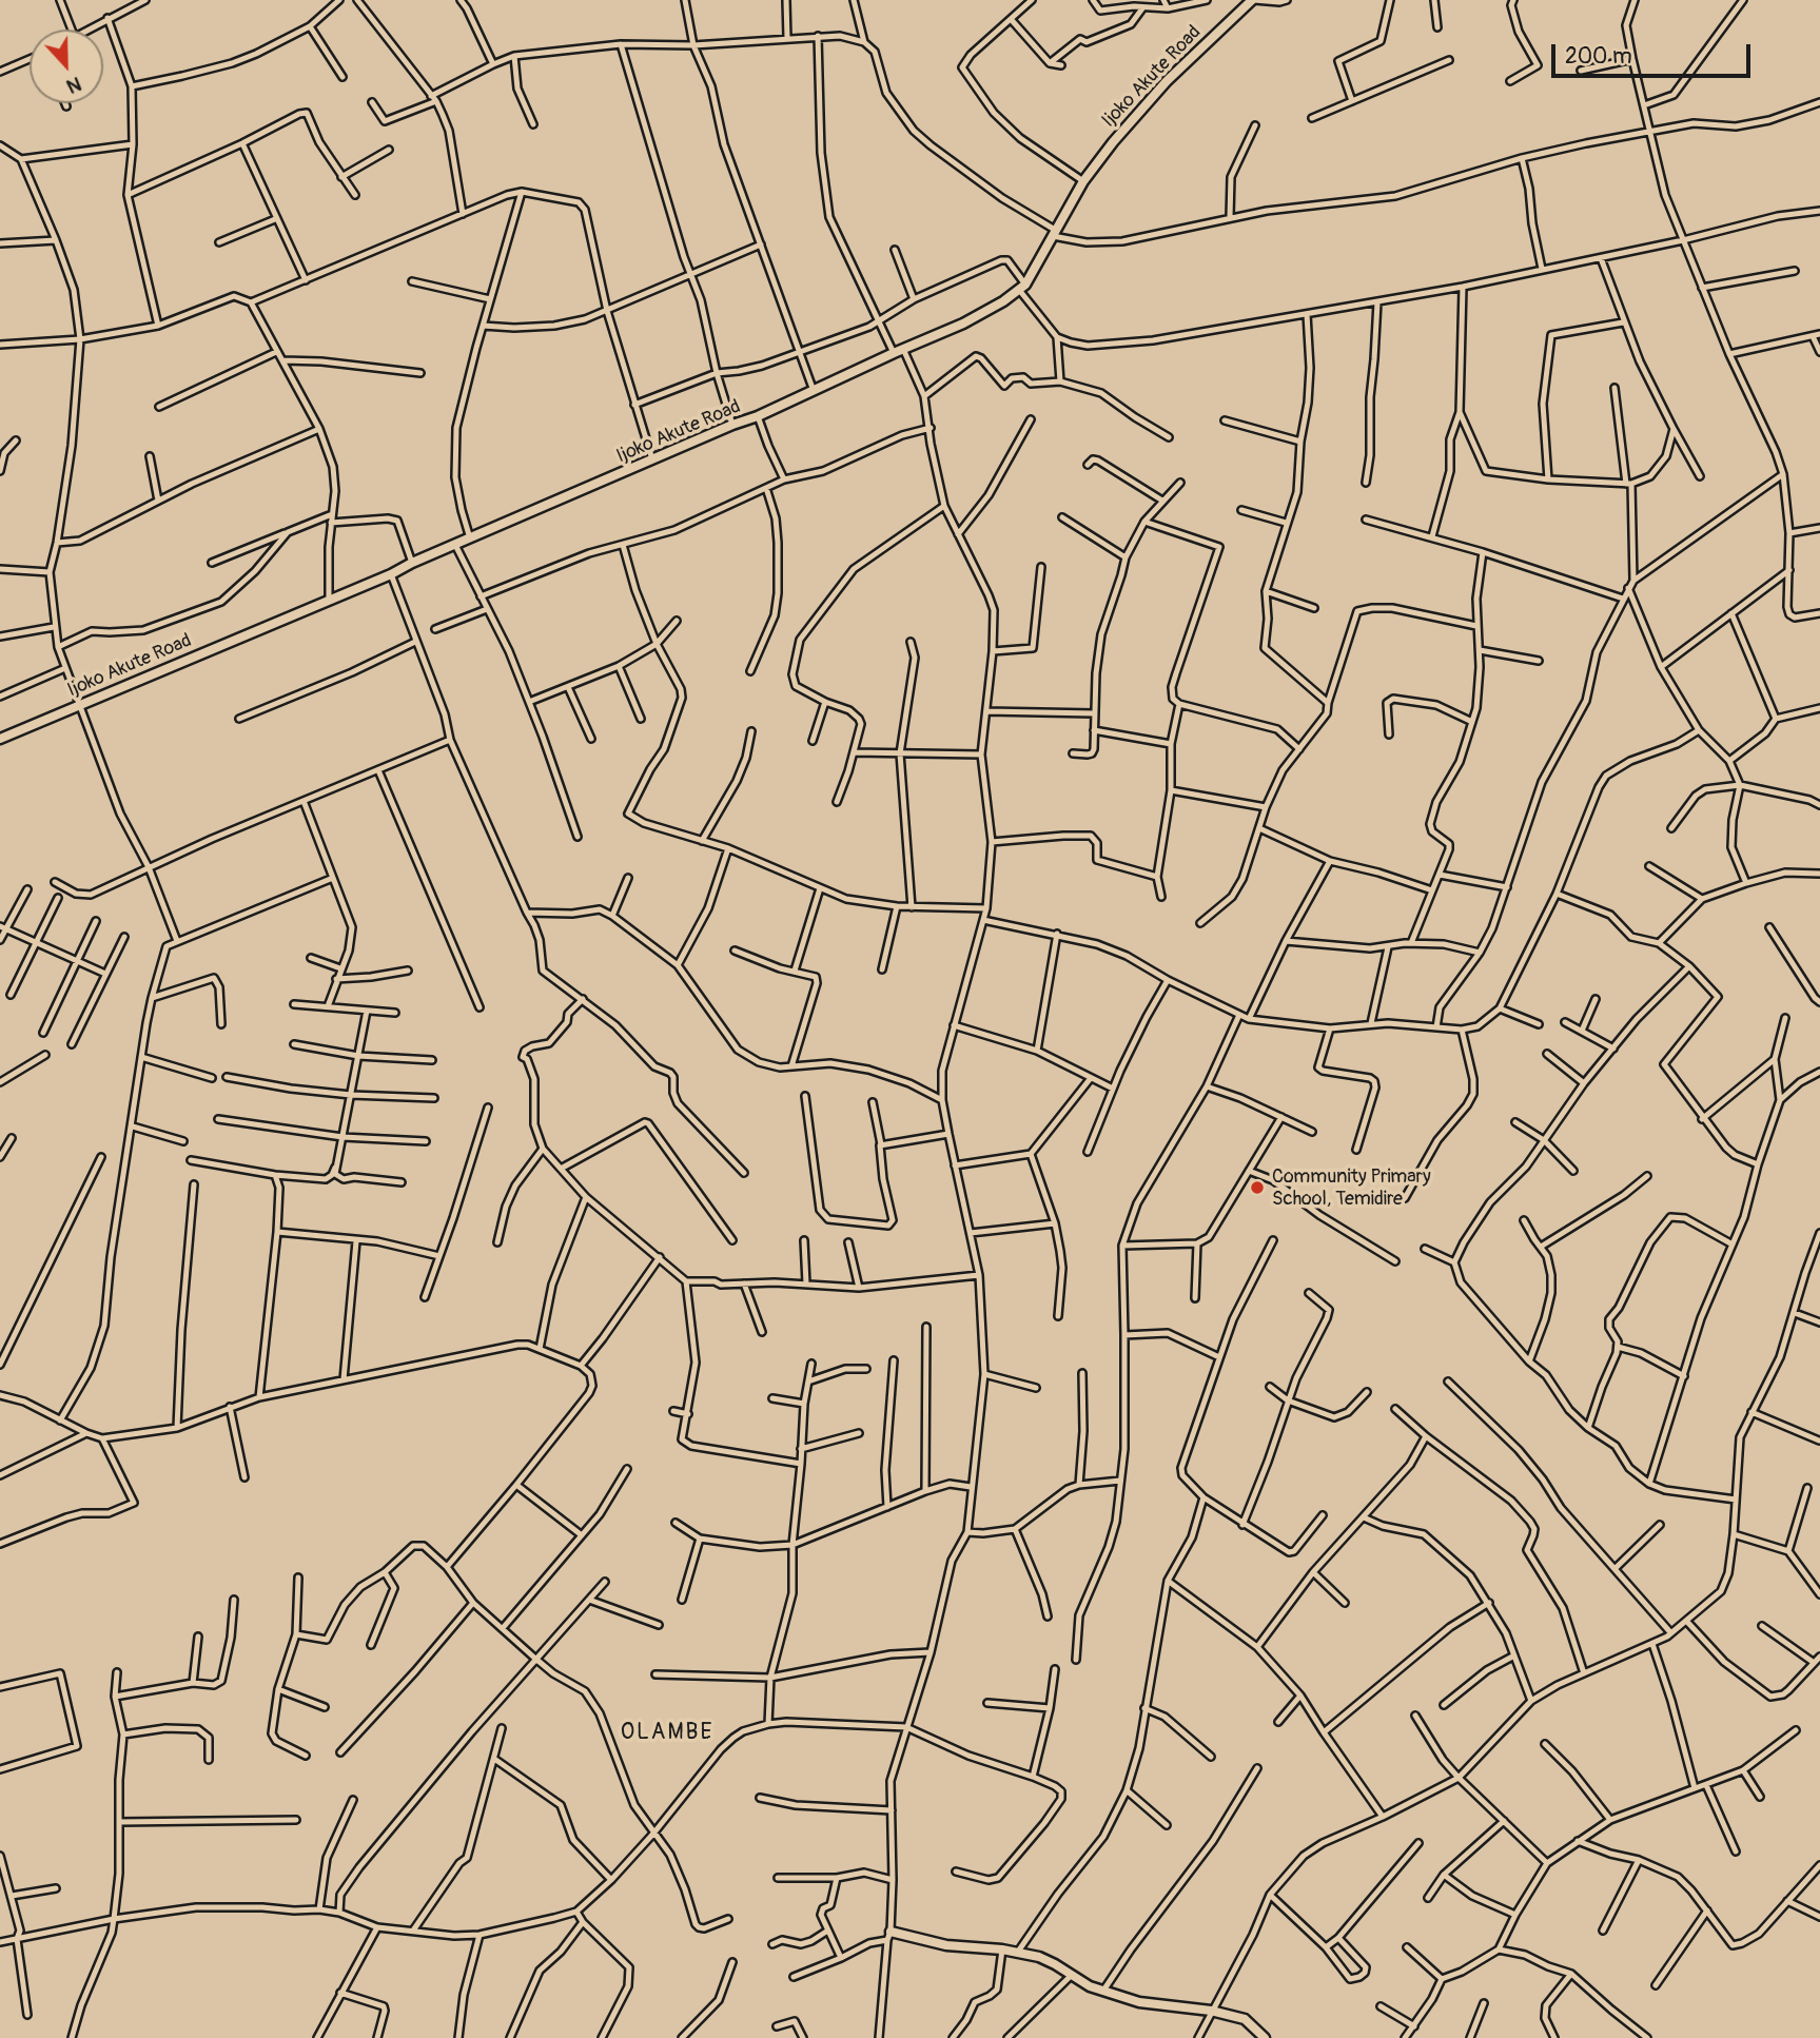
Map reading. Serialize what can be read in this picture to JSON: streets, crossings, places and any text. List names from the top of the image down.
{
  "streets": {
    "main road": ["Ijoko Akute Road"]
  },
  "districts": ["OLAMBE"],
  "places": ["Community Primary School, Temidire"],
  "scale_bar": "200 m",
  "north": "bottom"
}
